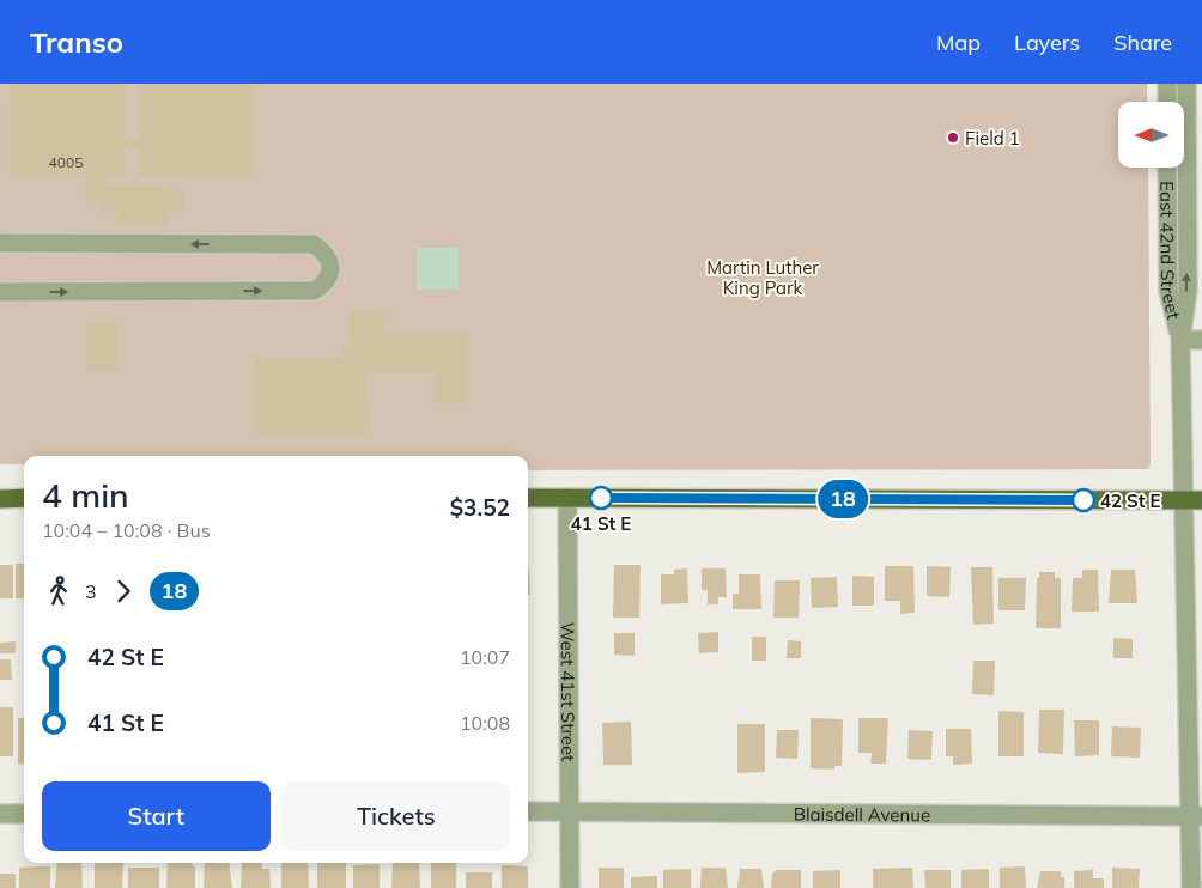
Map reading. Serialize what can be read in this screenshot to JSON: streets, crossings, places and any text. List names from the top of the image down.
{
  "streets": {
    "street": ["East 42nd Street", "West 41st Street", "Blaisdell Avenue"]
  },
  "crossings": [
    ["East 42nd Street", "Blaisdell Avenue"],
    ["West 41st Street", "Blaisdell Avenue"]
  ],
  "parks": ["Martin Luther King Park"],
  "places": ["Field 1", "41 St E", "42 St E"],
  "lines": ["bus line 18"],
  "house_numbers": ["4005"],
  "north": "left",
  "page": {
    "header": "Transo",
    "nav": ["Map", "Layers", "Share"],
    "on_map": "18",
    "heading": ["4 min", "10:04 – 10:08 · Bus", "$3.52"],
    "legs": ["3", "18"],
    "list": [
      {
        "name": "42 St E",
        "value": "10:07"
      },
      {
        "name": "41 St E",
        "value": "10:08"
      }
    ],
    "buttons": ["Start", "Tickets"]
  }
}
